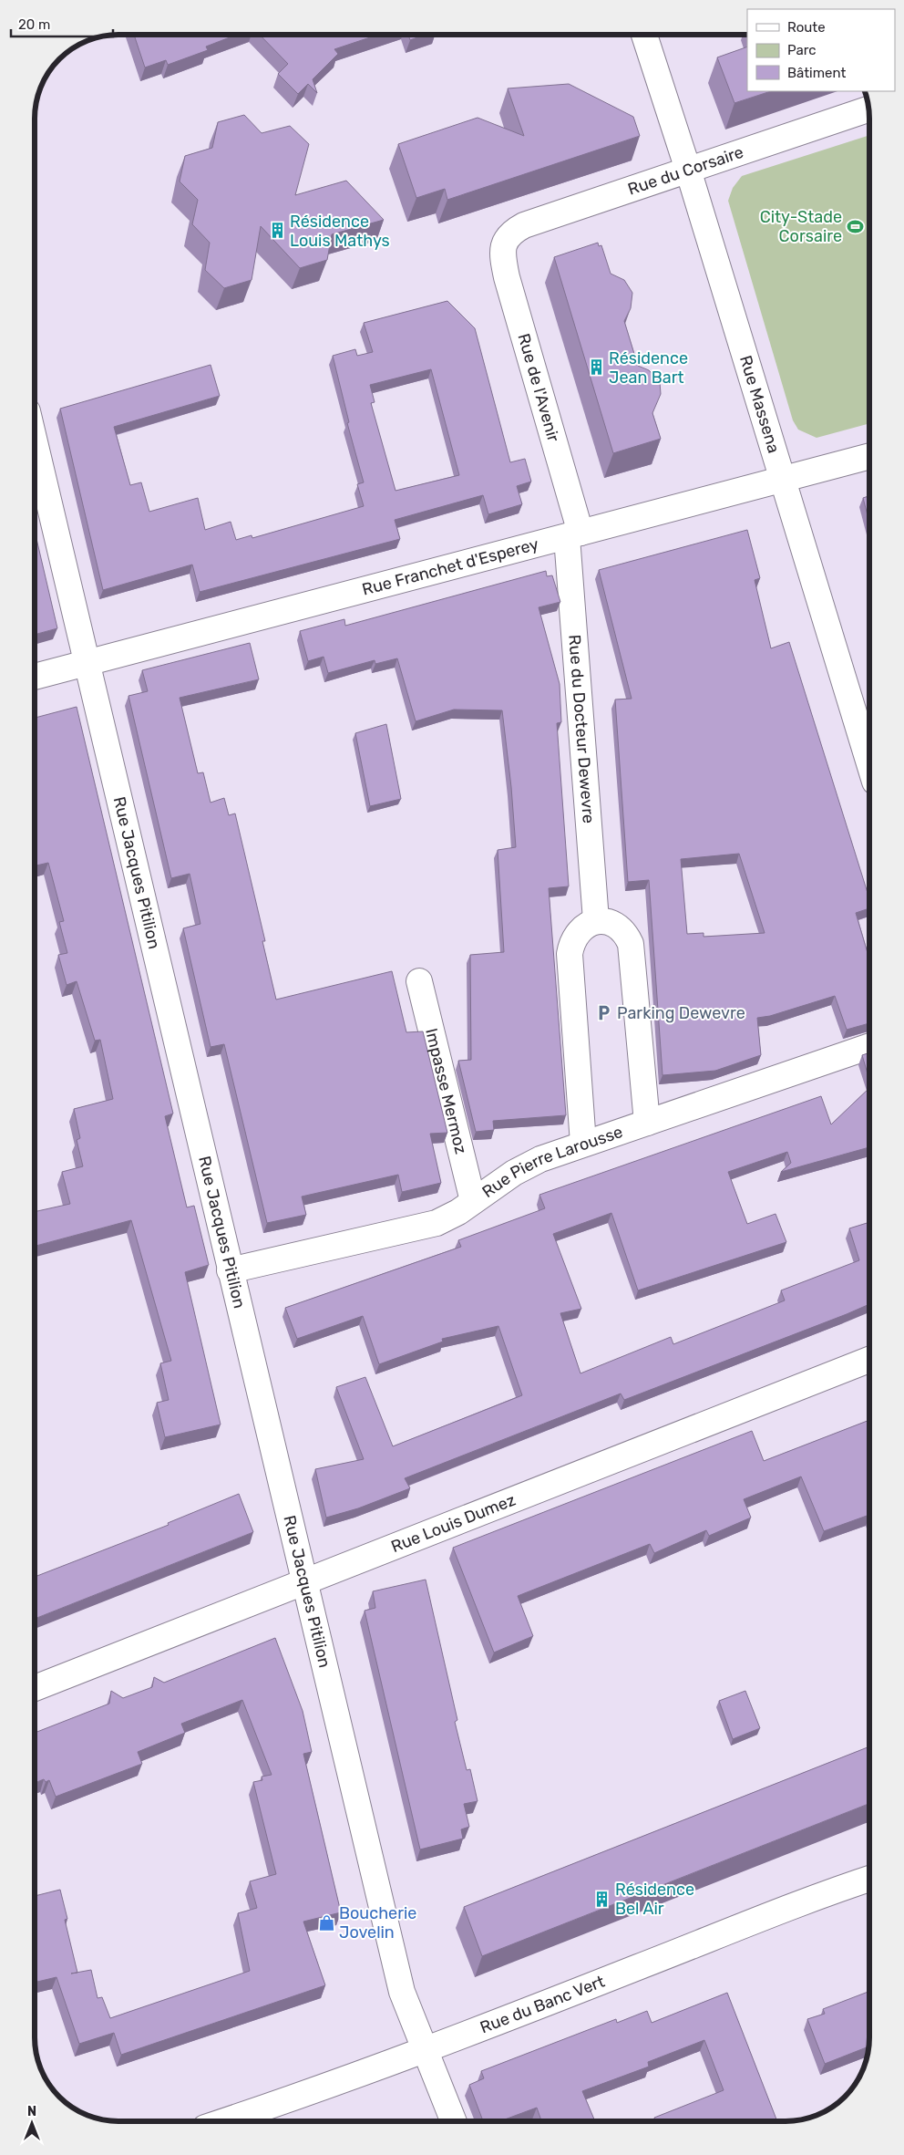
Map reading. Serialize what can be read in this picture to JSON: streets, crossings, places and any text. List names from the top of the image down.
{
  "streets": {
    "street": [
      "Rue du Corsaire",
      "Rue de l'Avenir",
      "Rue Massena",
      "Rue Franchet d'Esperey",
      "Rue du Docteur Dewevre",
      "Rue Jacques Pitilion",
      "Impasse Mermoz",
      "Rue Pierre Larousse",
      "Rue Louis Dumez",
      "Rue du Banc Vert"
    ]
  },
  "crossings": [
    ["Rue du Corsaire", "Rue de l'Avenir"],
    ["Rue du Corsaire", "Rue Massena"],
    ["Rue de l'Avenir", "Rue Franchet d'Esperey"],
    ["Rue de l'Avenir", "Rue du Docteur Dewevre"],
    ["Rue Massena", "Rue Franchet d'Esperey"],
    ["Rue Franchet d'Esperey", "Rue du Docteur Dewevre"],
    ["Rue Franchet d'Esperey", "Rue Jacques Pitilion"],
    ["Rue Jacques Pitilion", "Rue Pierre Larousse"],
    ["Rue Jacques Pitilion", "Rue Louis Dumez"],
    ["Rue Jacques Pitilion", "Rue du Banc Vert"],
    ["Impasse Mermoz", "Rue Pierre Larousse"]
  ],
  "places": {
    "sports": ["City-Stade Corsaire"],
    "building": ["Résidence Louis Mathys", "Résidence Jean Bart", "Résidence Bel Air"],
    "parking": ["Parking Dewevre"],
    "shop": ["Boucherie Jovelin"]
  },
  "legend": ["Route", "Parc", "Bâtiment"],
  "scale_bar": "20 m",
  "north": "top"
}
